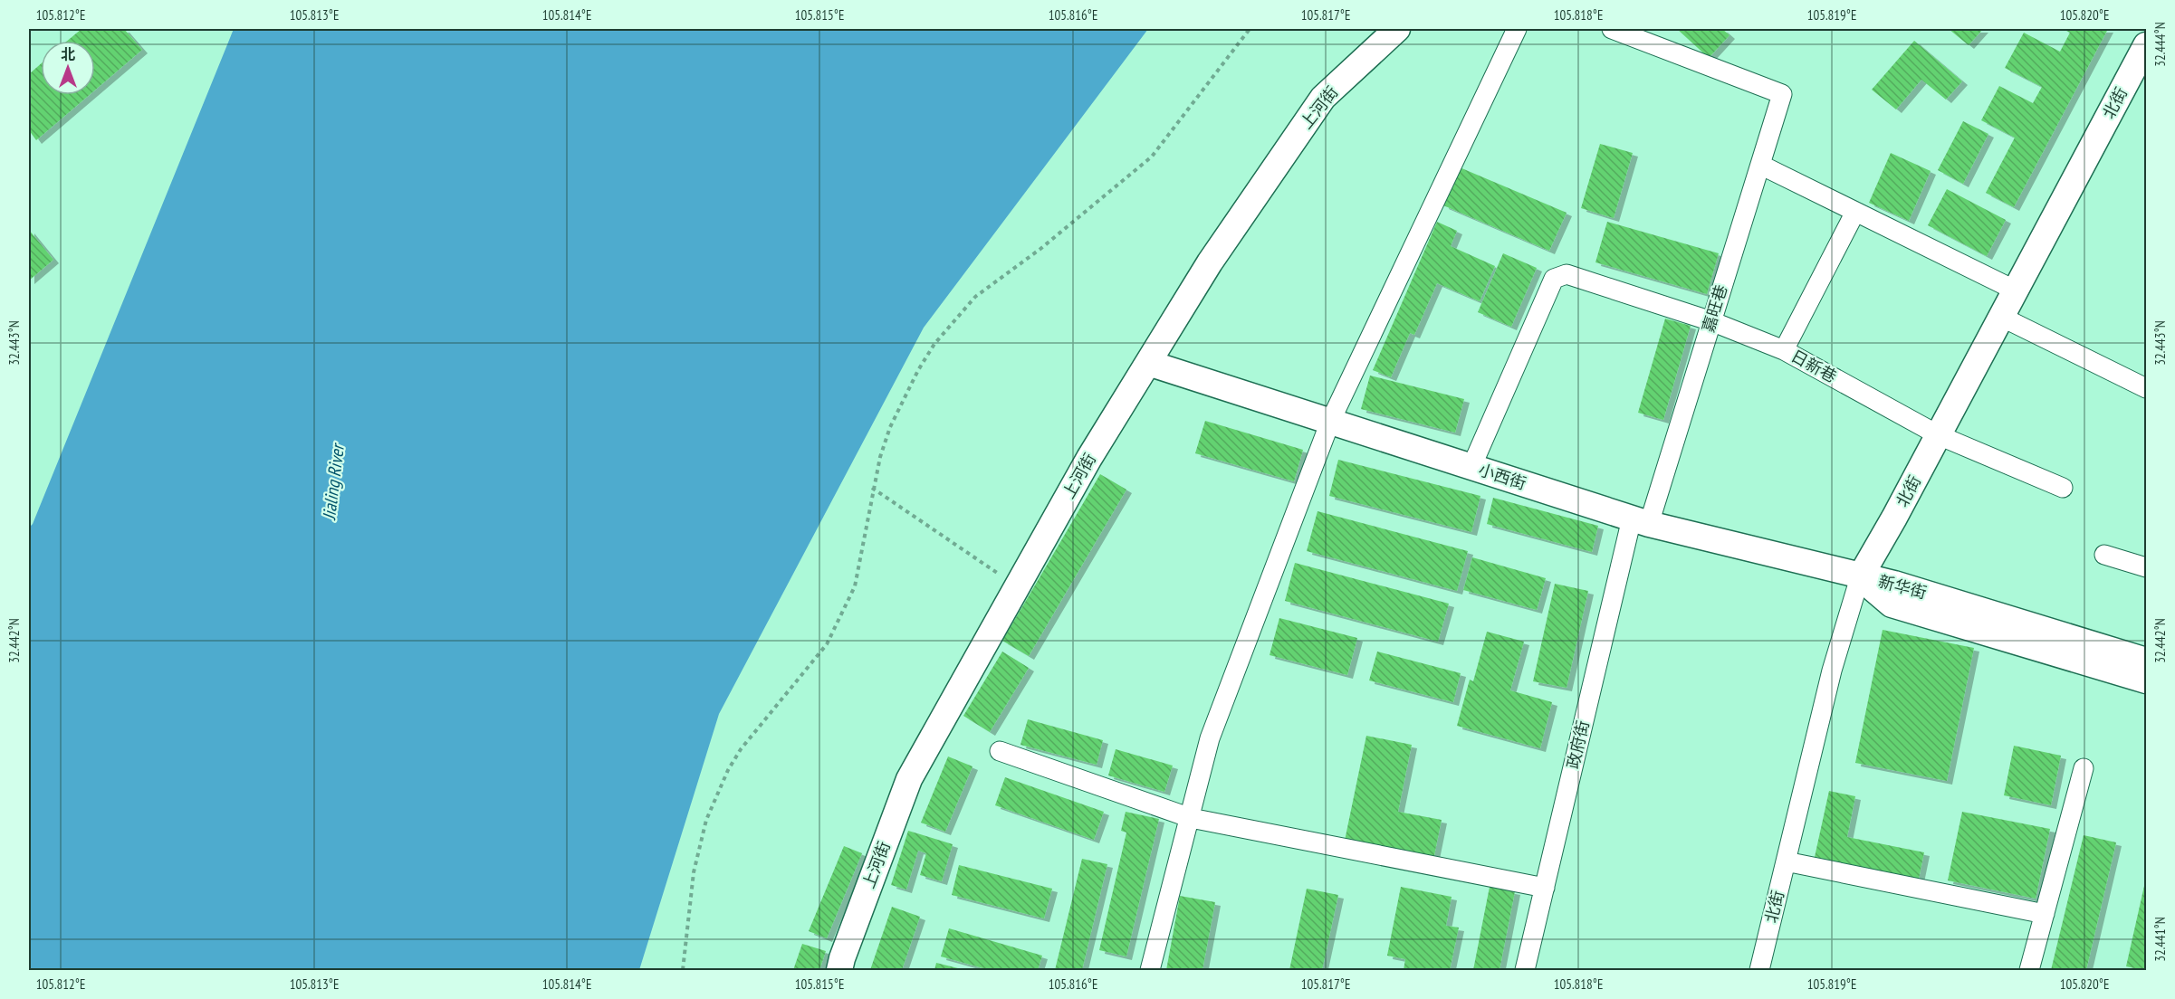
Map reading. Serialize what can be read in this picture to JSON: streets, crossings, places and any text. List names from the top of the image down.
{
  "streets": {
    "street": [
      "北街",
      "上河街",
      "嘉旺巷",
      "日新巷",
      "小西街",
      "新华街",
      "政府街"
    ]
  },
  "crossings": [
    ["北街", "日新巷"],
    ["北街", "小西街"],
    ["北街", "新华街"],
    ["上河街", "小西街"],
    ["嘉旺巷", "日新巷"],
    ["嘉旺巷", "小西街"],
    ["嘉旺巷", "政府街"],
    ["日新巷", "小西街"],
    ["小西街", "新华街"],
    ["小西街", "政府街"]
  ],
  "water": ["Jialing River"],
  "north": "top",
  "coordinates": [
    "105.812°E",
    "105.813°E",
    "105.814°E",
    "105.815°E",
    "105.816°E",
    "105.817°E",
    "105.818°E",
    "105.819°E",
    "105.820°E",
    "32.444°N",
    "32.443°N",
    "32.442°N",
    "32.441°N"
  ]
}
